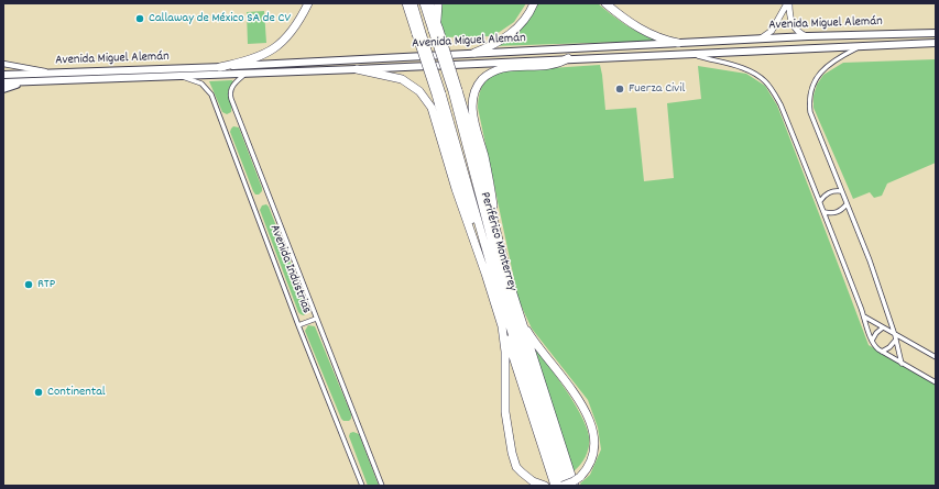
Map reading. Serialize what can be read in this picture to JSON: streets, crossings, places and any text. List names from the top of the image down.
{
  "streets": {
    "highway": ["Avenida Miguel Alemán", "Periférico Monterrey"],
    "street": ["Avenida Industrias"]
  },
  "crossings": [
    ["Avenida Miguel Alemán", "Avenida Industrias"]
  ],
  "places": [
    "Callaway de México SA de CV",
    "Fuerza Civil",
    "RTP",
    "Continental"
  ]
}
